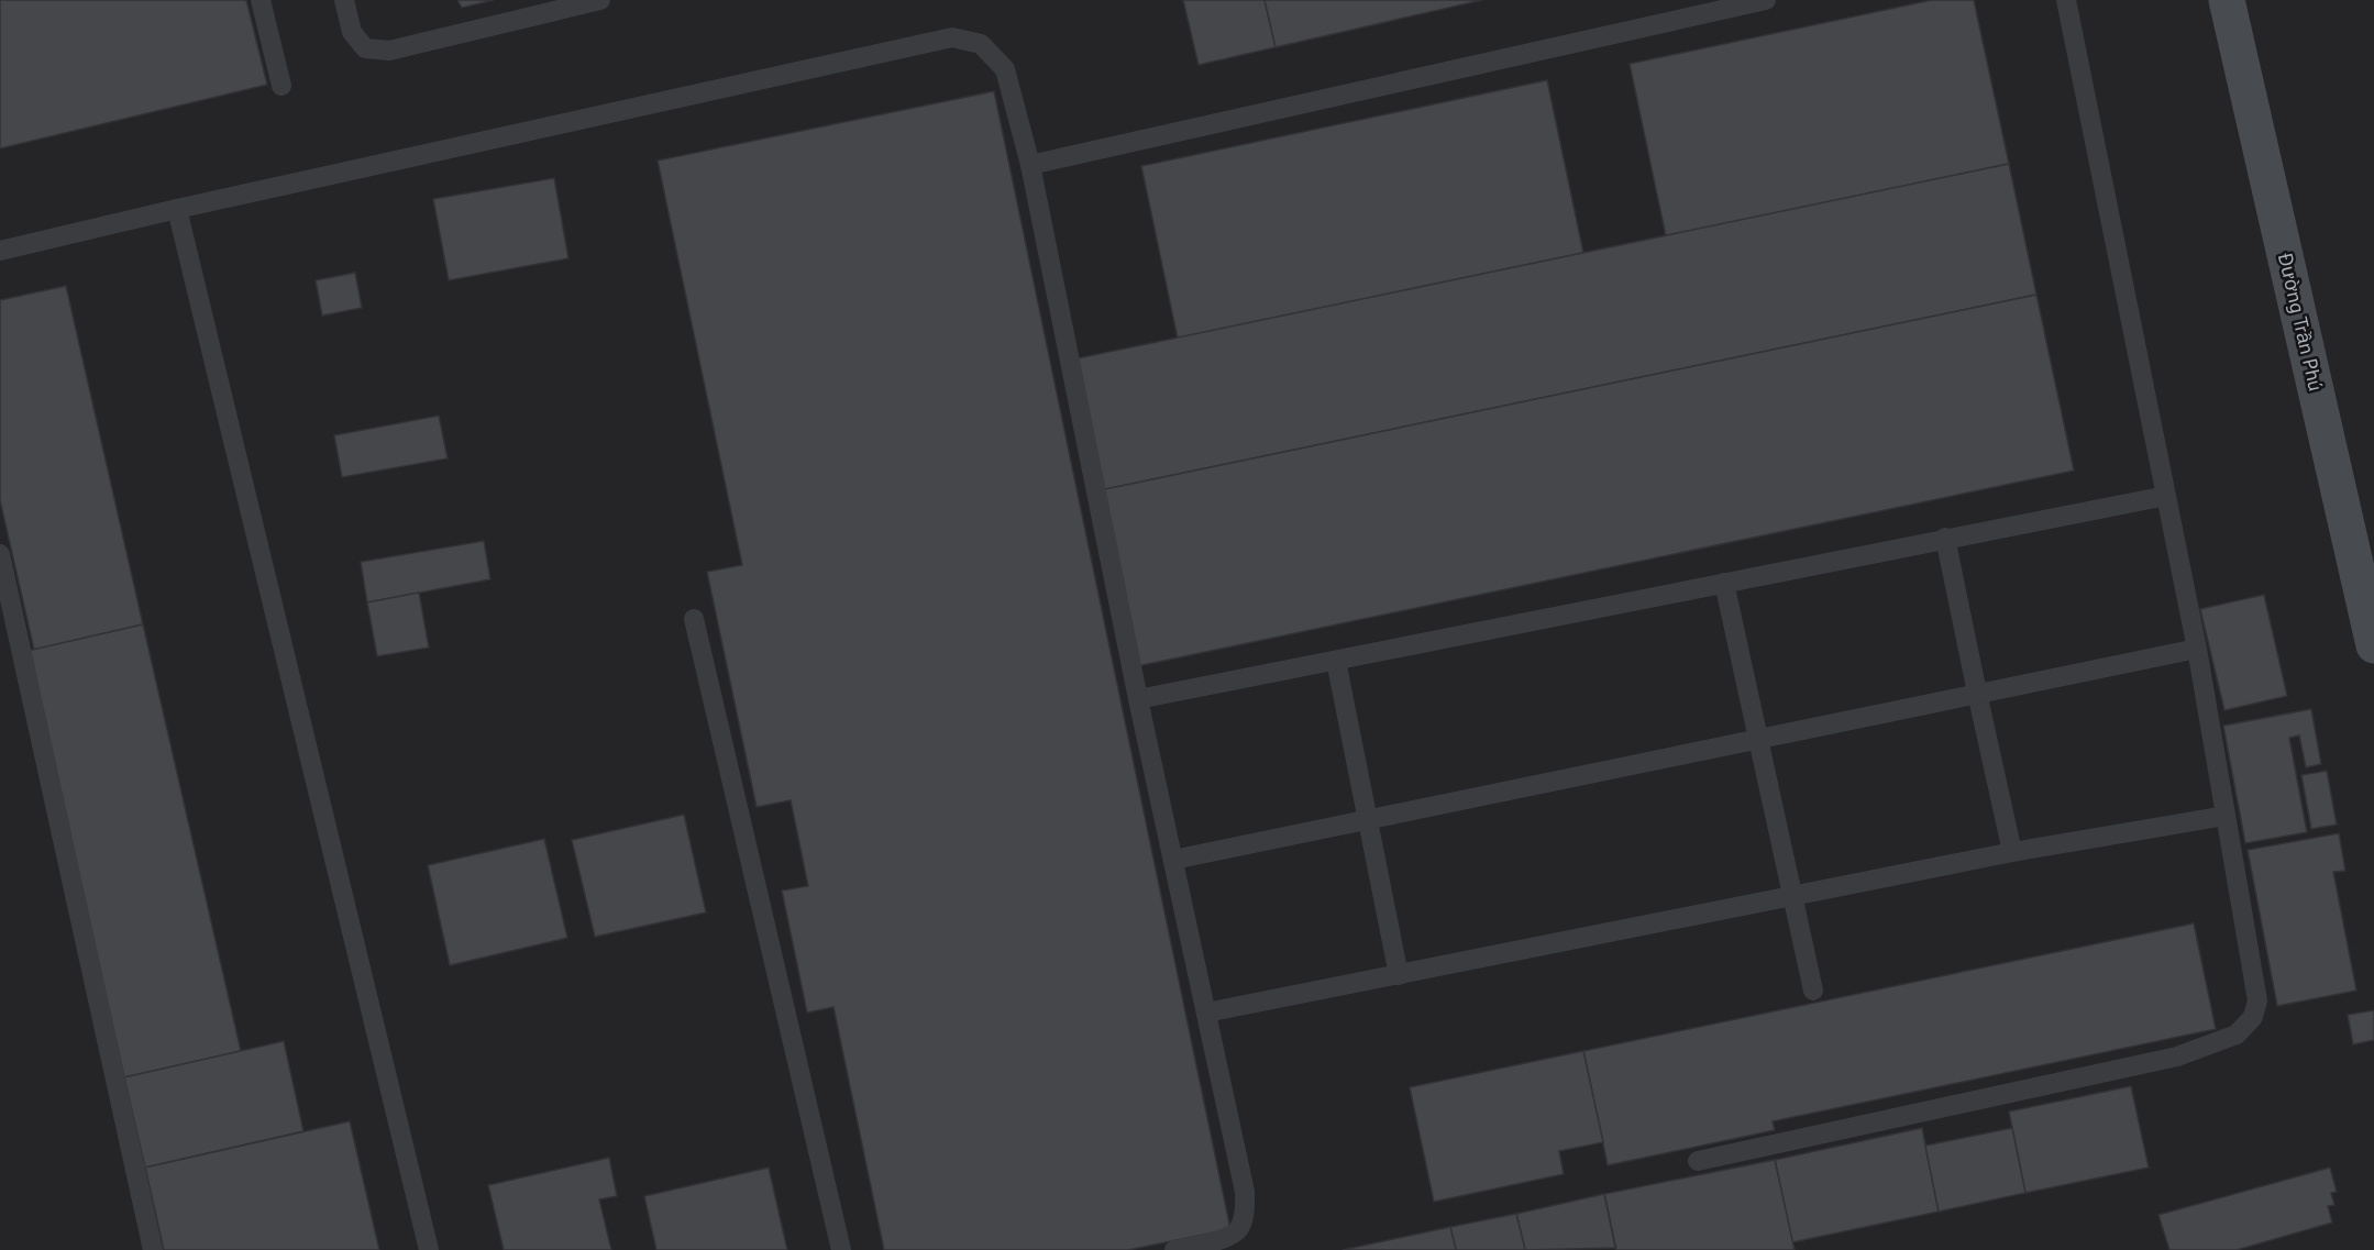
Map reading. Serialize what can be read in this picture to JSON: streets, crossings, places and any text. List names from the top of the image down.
{
  "streets": {
    "main road": ["Đường Trần Phú"]
  }
}
